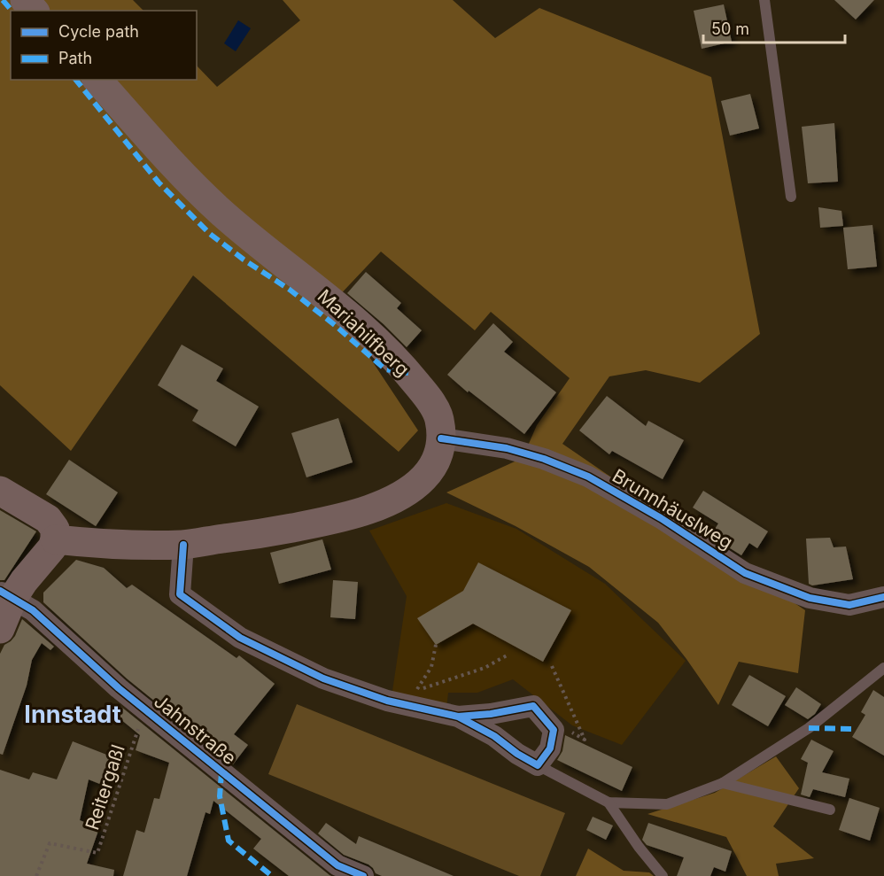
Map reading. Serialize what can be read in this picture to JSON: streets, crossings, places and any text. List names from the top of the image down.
{
  "streets": {
    "main road": ["Mariahilfberg"],
    "street": ["Brunnhäuslweg", "Jahnstraße"],
    "path": ["Reitergaßl"]
  },
  "crossings": [
    ["Mariahilfberg", "Brunnhäuslweg"],
    ["Jahnstraße", "Reitergaßl"]
  ],
  "districts": ["Innstadt"],
  "legend": ["Cycle path", "Path"],
  "scale_bar": "50 m"
}
